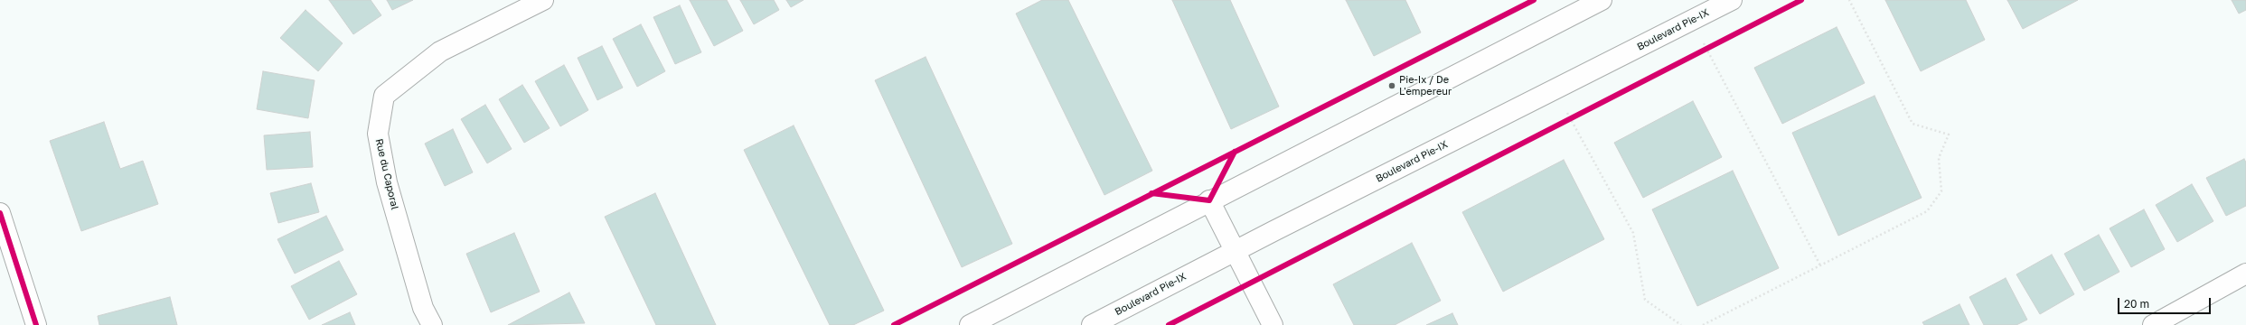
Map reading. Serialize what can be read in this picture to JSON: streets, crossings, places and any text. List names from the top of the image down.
{
  "streets": {
    "street": ["Boulevard Pie-IX", "Rue du Caporal"]
  },
  "places": ["Pie-Ix / De L'empereur"],
  "scale_bar": "20 m"
}
